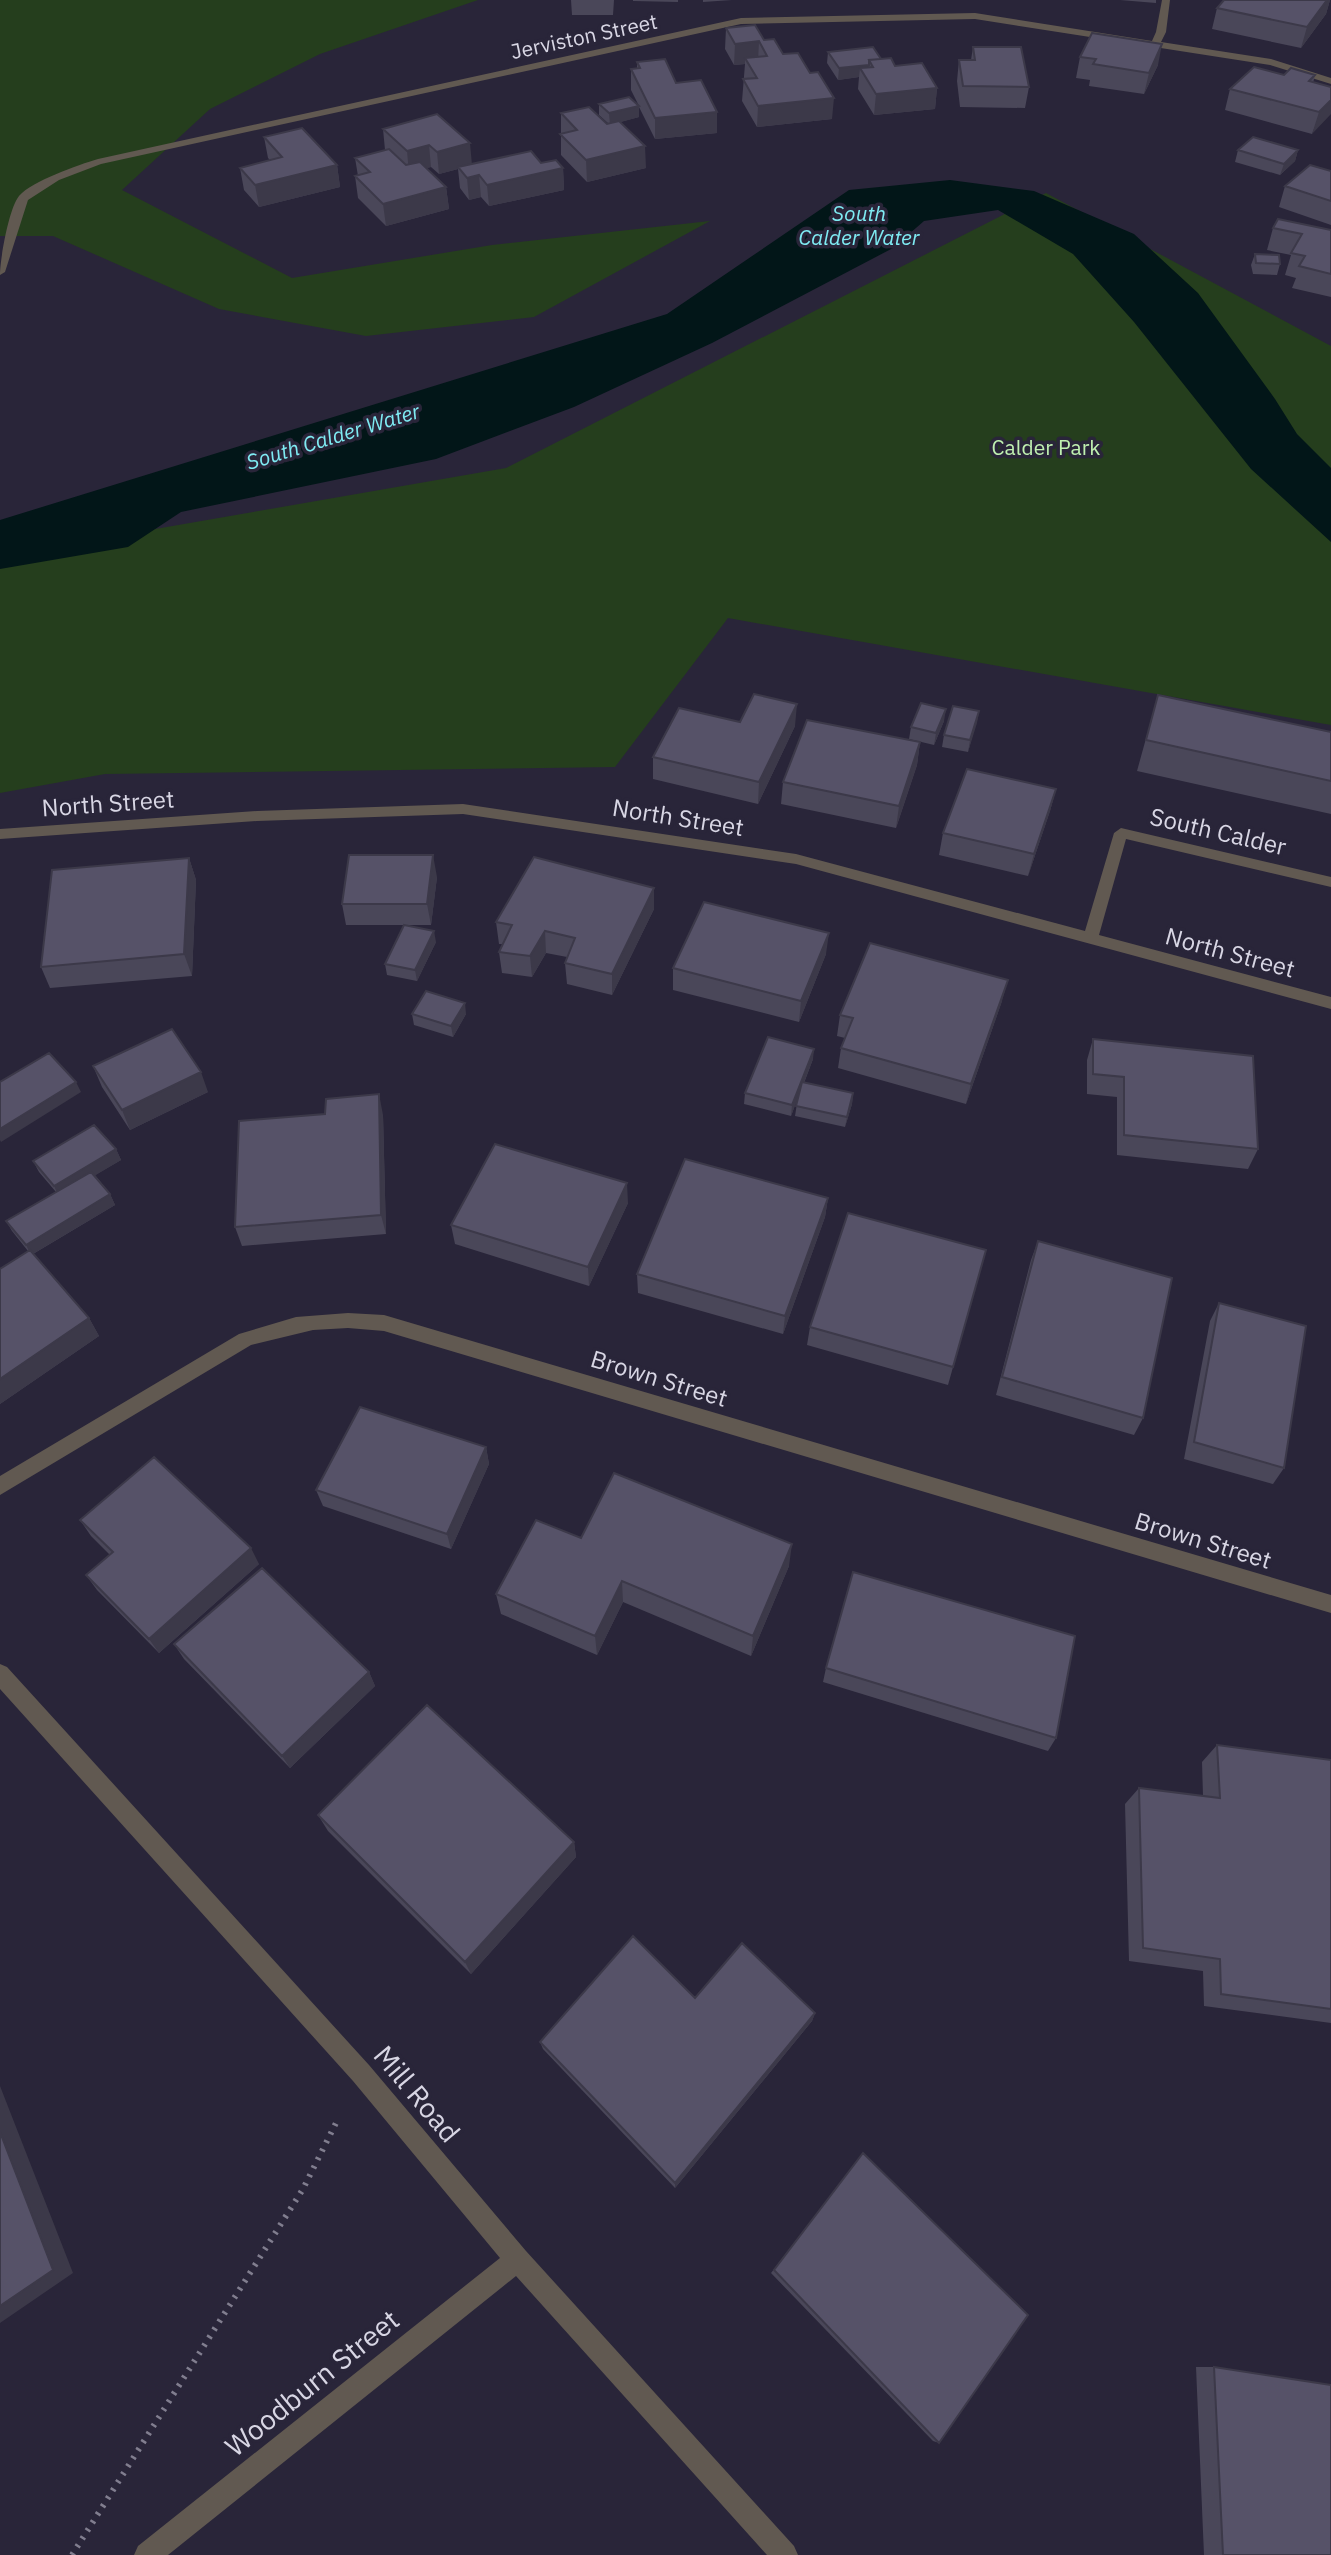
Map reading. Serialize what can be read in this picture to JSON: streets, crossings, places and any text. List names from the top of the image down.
{
  "streets": {
    "street": [
      "Jerviston Street",
      "North Street",
      "South Calder",
      "Brown Street",
      "Mill Road",
      "Woodburn Street"
    ]
  },
  "crossings": [
    ["North Street", "South Calder"],
    ["Mill Road", "Woodburn Street"]
  ],
  "water": ["South Calder Water"],
  "parks": ["Calder Park"]
}
